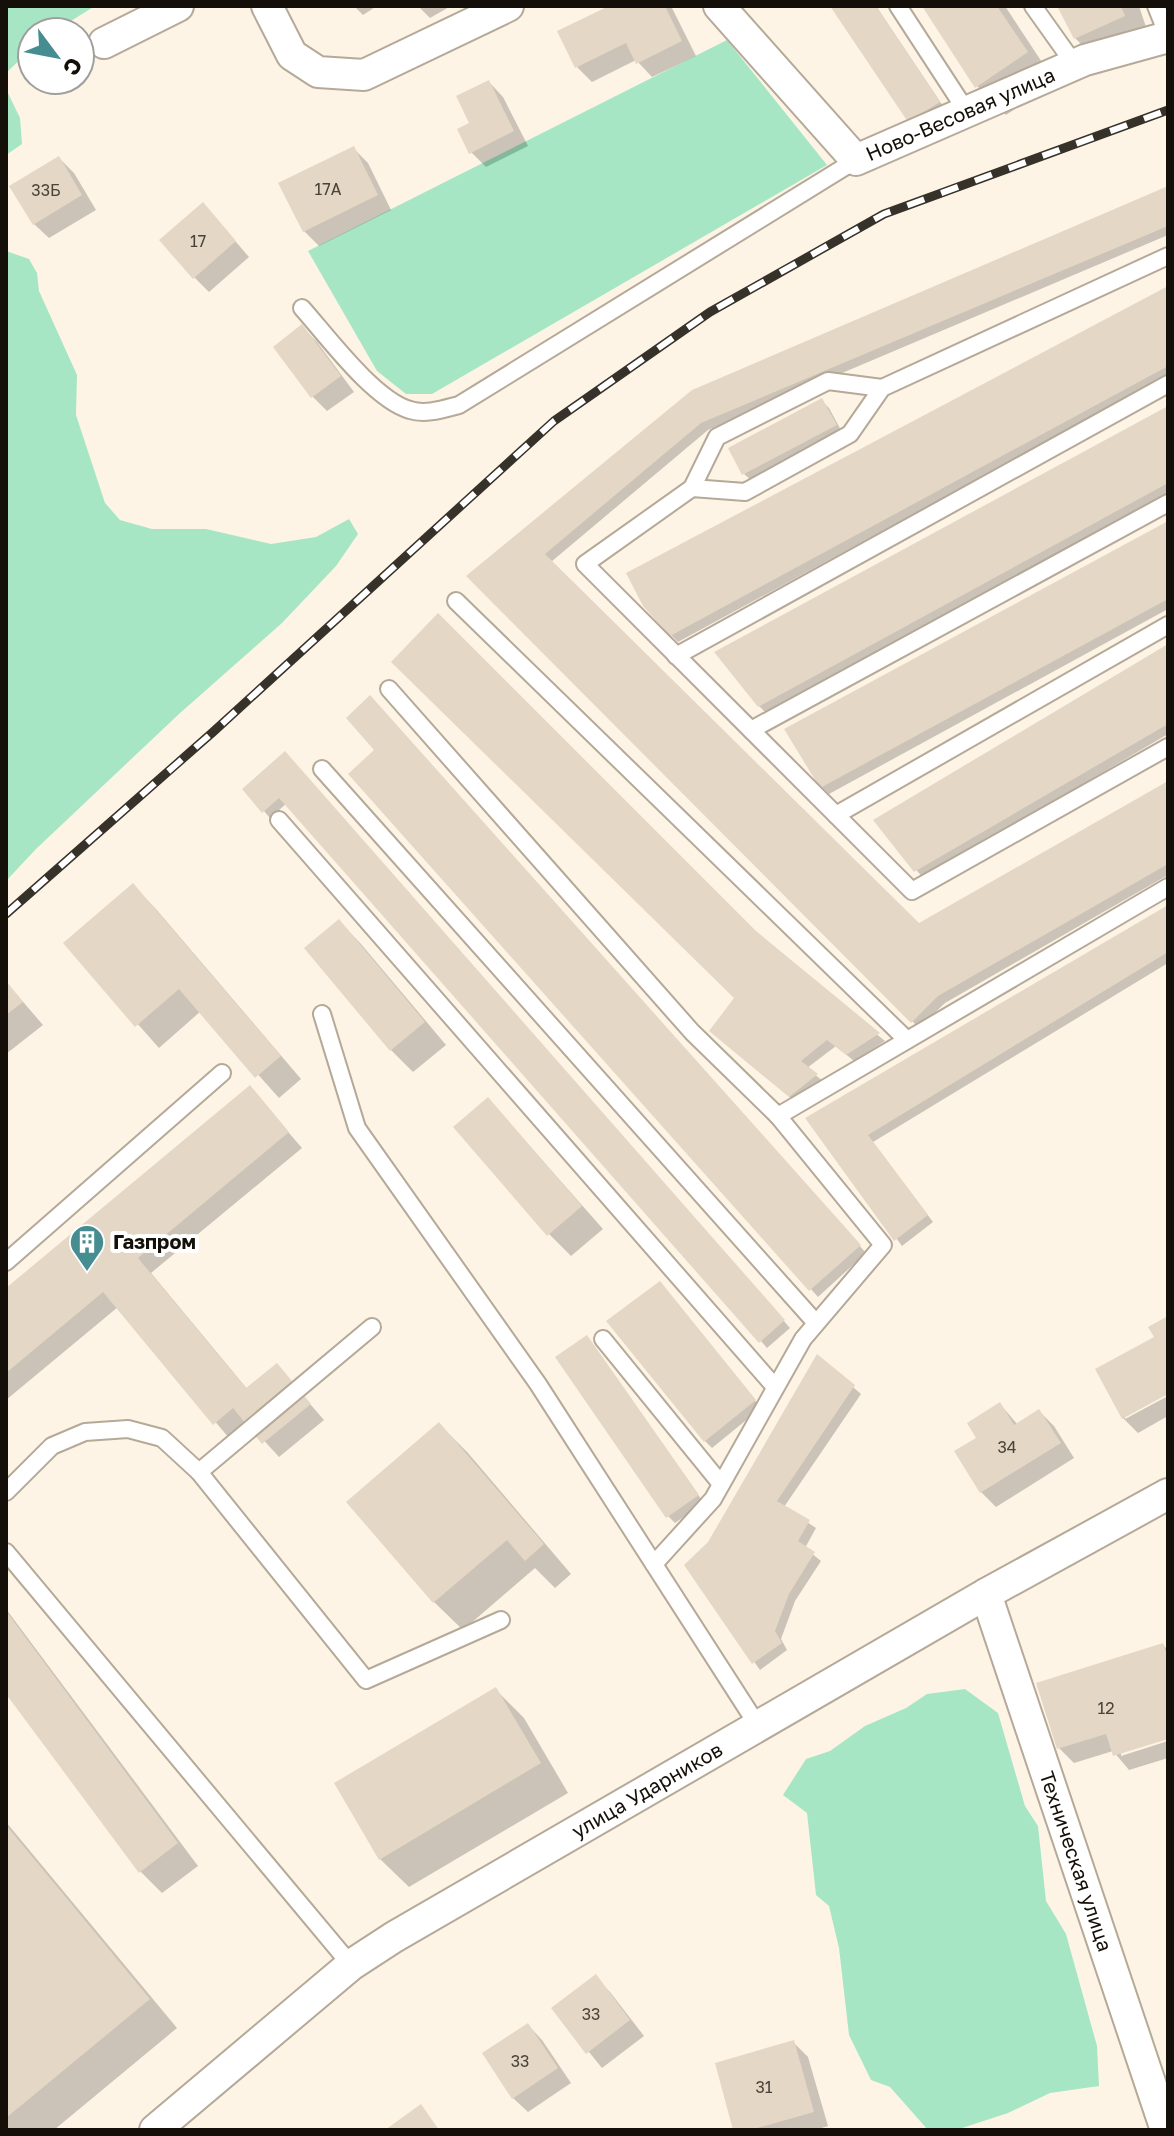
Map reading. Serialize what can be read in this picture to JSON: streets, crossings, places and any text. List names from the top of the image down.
{
  "streets": {
    "street": ["Ново-Весовая улица", "улица Ударников", "Техническая улица"]
  },
  "crossings": [
    ["улица Ударников", "Техническая улица"]
  ],
  "places": {
    "building": ["Газпром"]
  },
  "house_numbers": [
    "17А",
    "33Б",
    "17",
    "34",
    "12",
    "33",
    "33",
    "31"
  ],
  "north": "bottom right"
}
